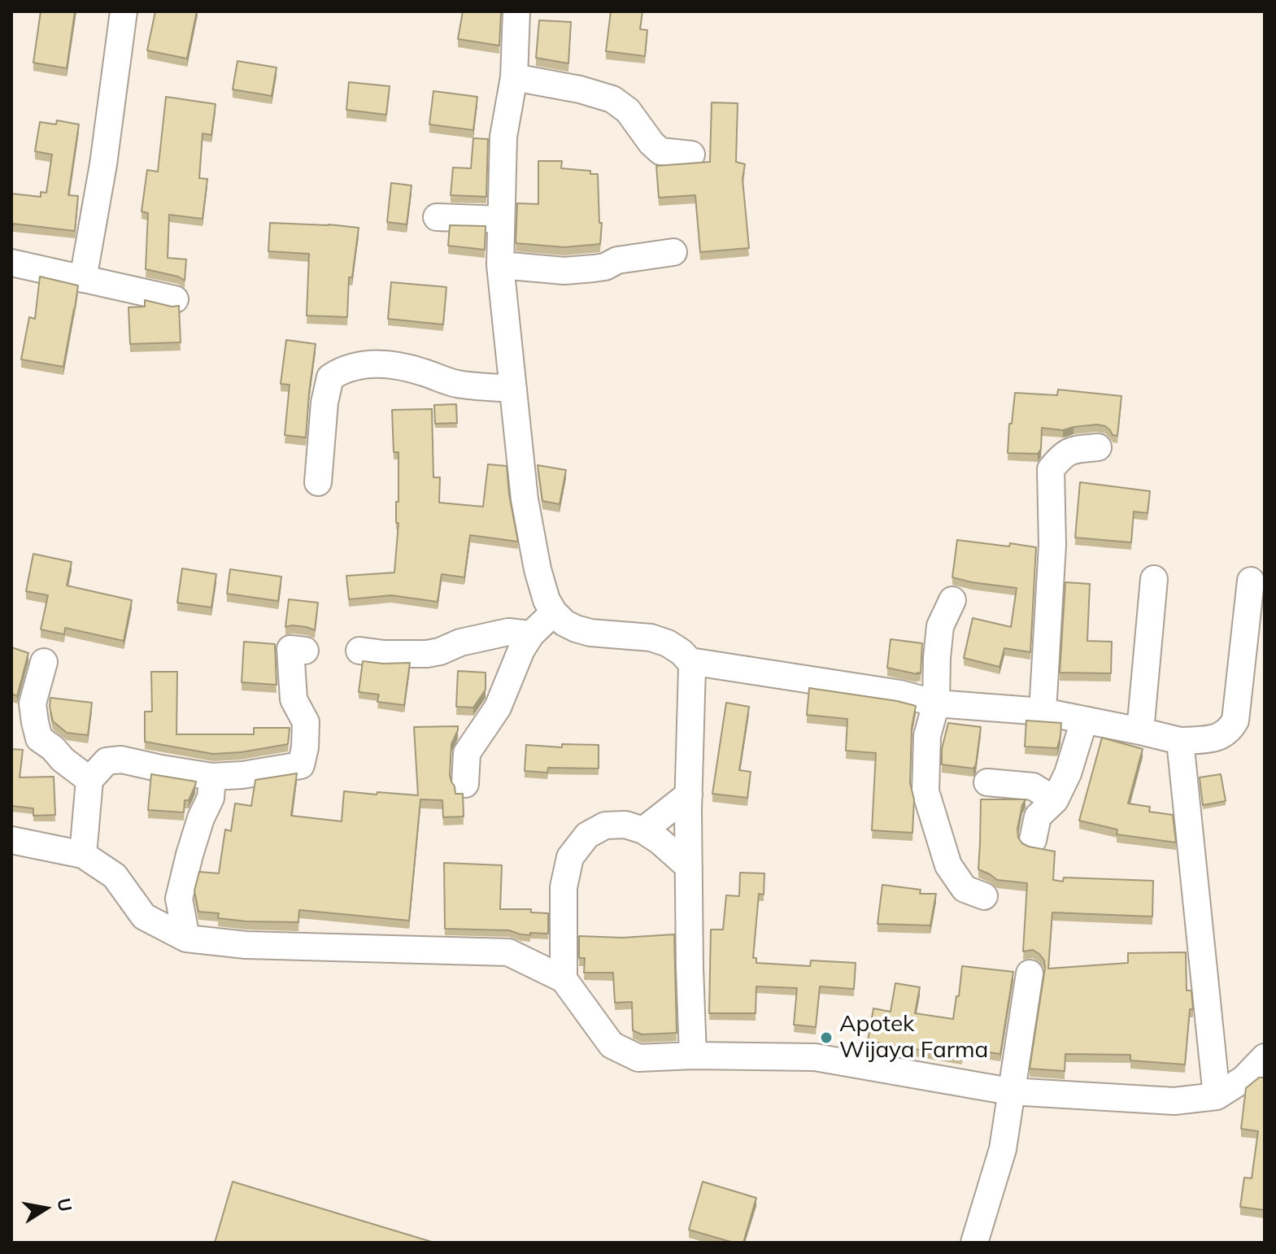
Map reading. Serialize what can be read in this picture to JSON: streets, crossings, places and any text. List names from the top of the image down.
{
  "places": ["Apotek Wijaya Farma"],
  "north": "right"
}
